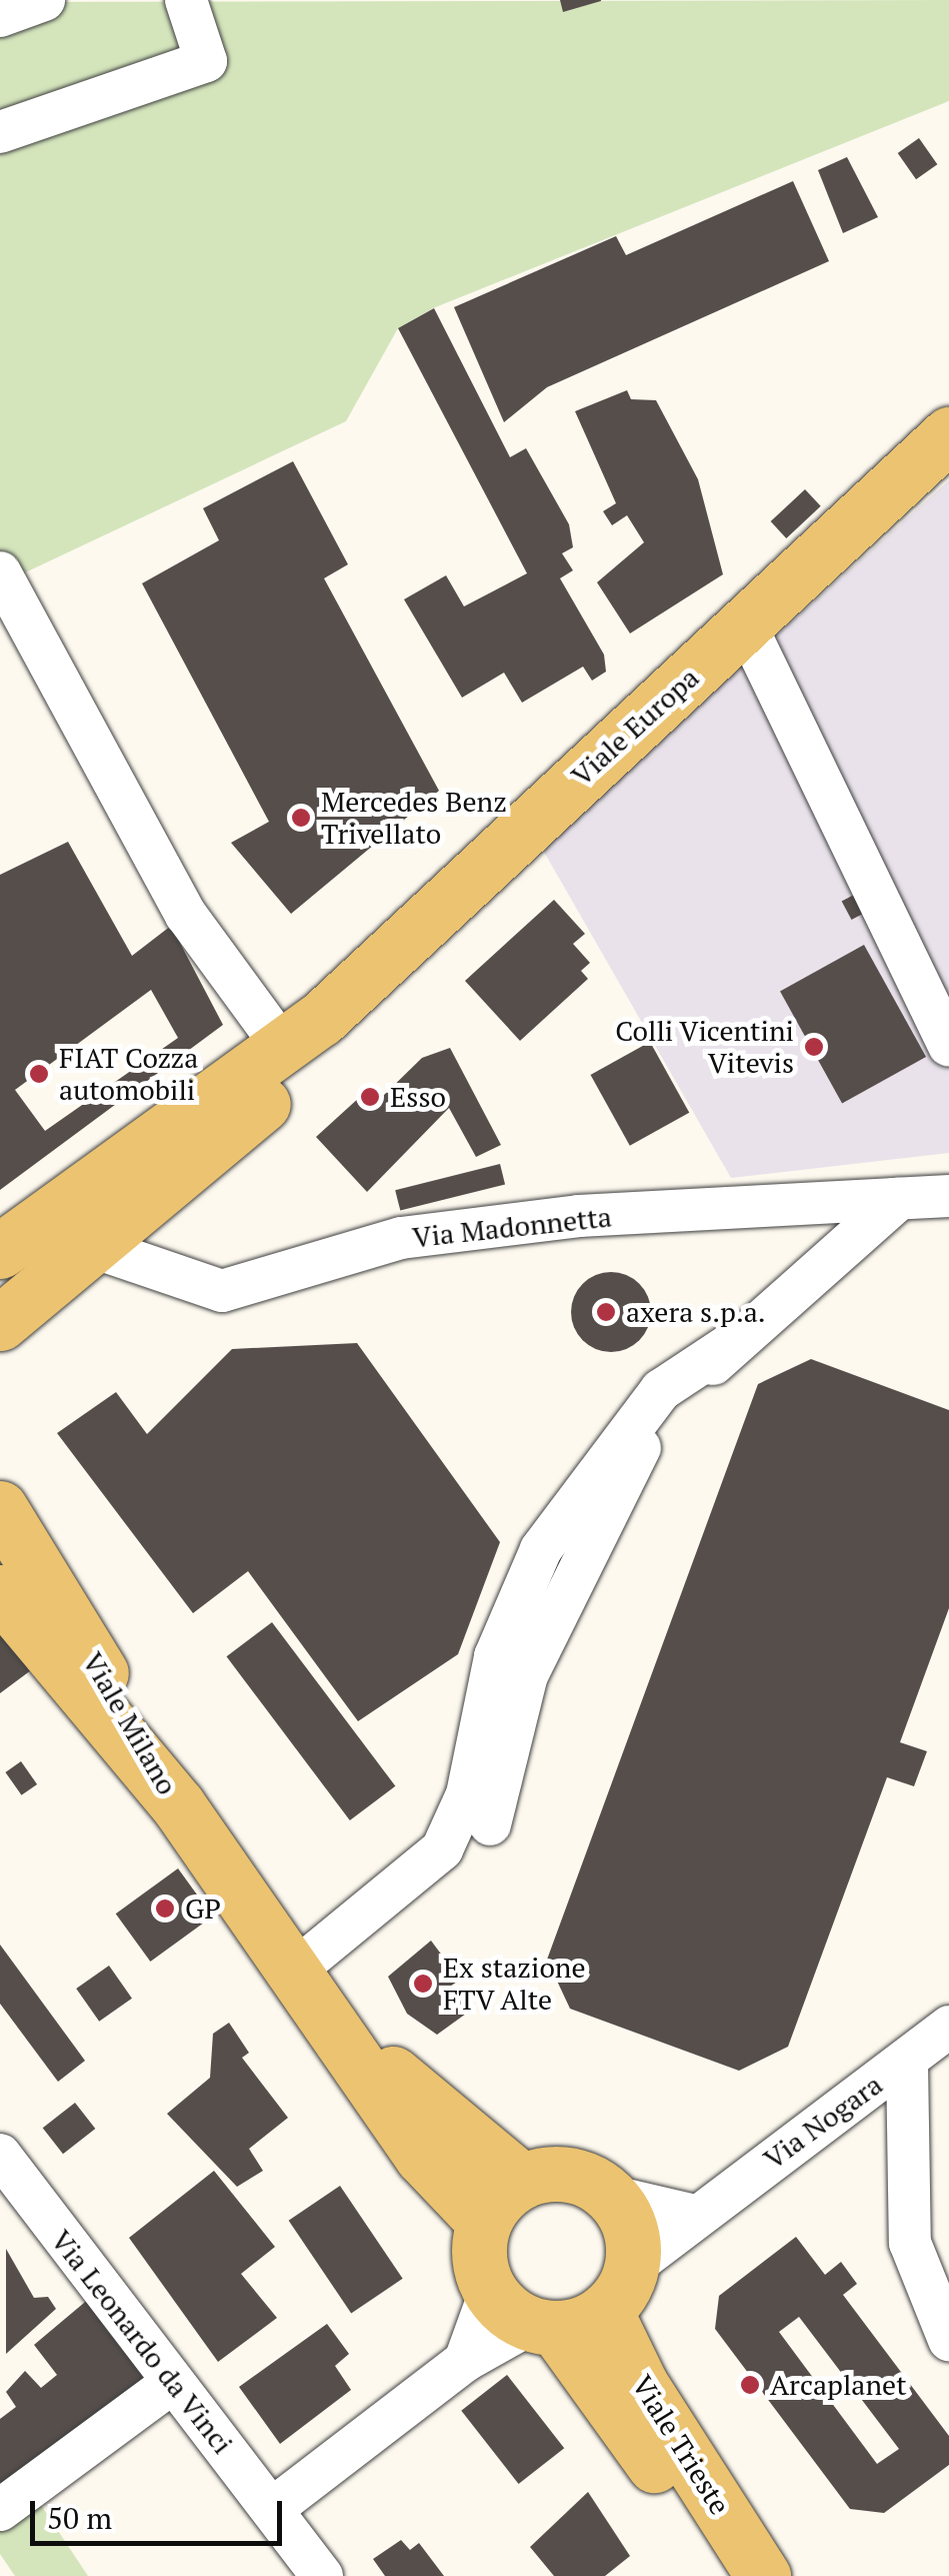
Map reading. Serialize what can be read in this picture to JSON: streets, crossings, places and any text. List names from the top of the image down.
{
  "streets": {
    "main road": ["Viale Europa", "Viale Milano", "Viale Trieste"],
    "street": ["Via Madonnetta", "Via Nogara", "Via Leonardo da Vinci"]
  },
  "crossings": [
    ["Viale Europa", "Via Madonnetta"],
    ["Via Nogara", "Viale Trieste"]
  ],
  "places": [
    "Mercedes Benz Trivellato",
    "Colli Vicentini Vitevis",
    "FIAT Cozza automobili",
    "Esso",
    "axera s.p.a.",
    "GP",
    "Ex stazione FTV Alte",
    "Arcaplanet"
  ],
  "scale_bar": "50 m"
}
